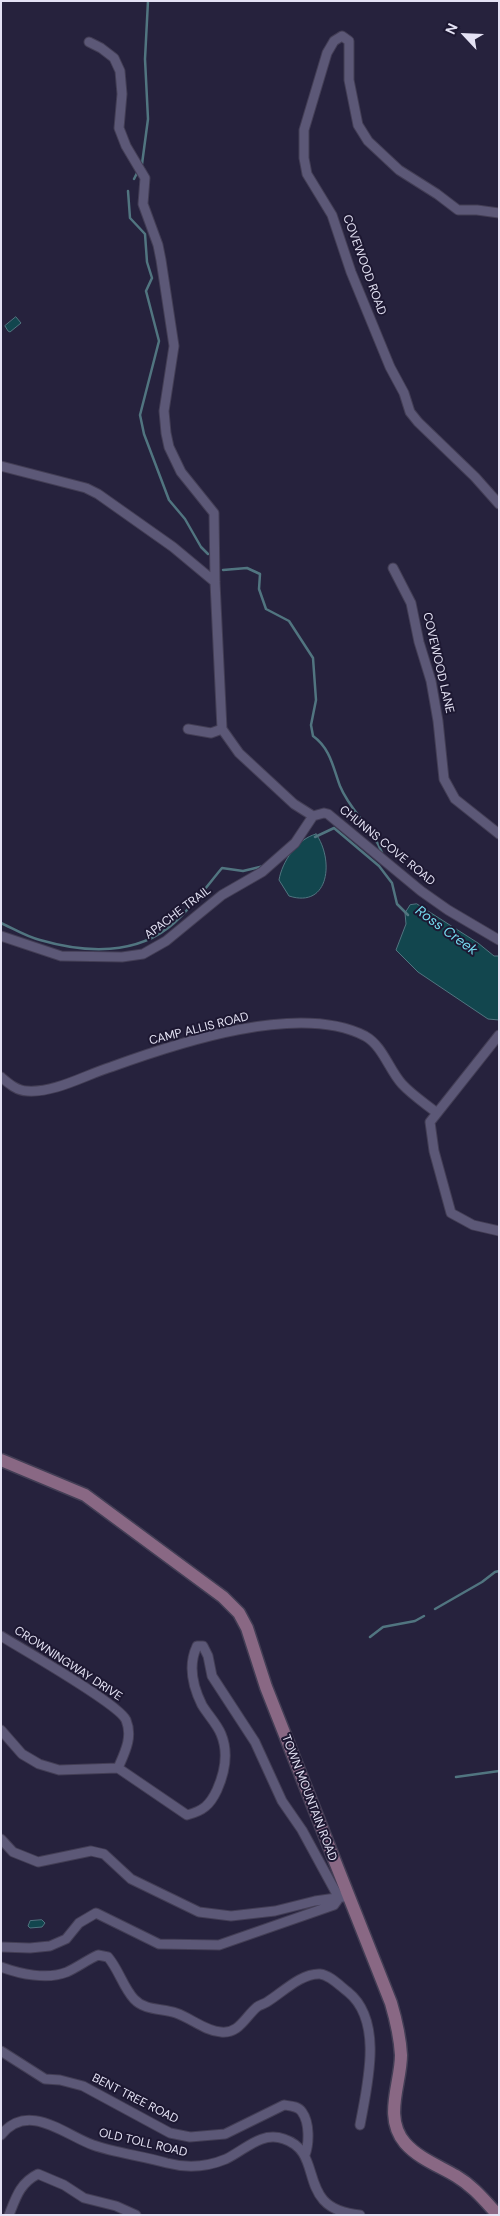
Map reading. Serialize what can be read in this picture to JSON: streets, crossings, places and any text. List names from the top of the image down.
{
  "streets": {
    "main road": ["TOWN MOUNTAIN ROAD"],
    "street": [
      "COVEWOOD ROAD",
      "COVEWOOD LANE",
      "CHUNNS COVE ROAD",
      "APACHE TRAIL",
      "CAMP ALLIS ROAD",
      "CROWNINGWAY DRIVE",
      "BENT TREE ROAD",
      "OLD TOLL ROAD"
    ]
  },
  "crossings": [
    ["CHUNNS COVE ROAD", "APACHE TRAIL"],
    ["BENT TREE ROAD", "OLD TOLL ROAD"]
  ],
  "water": ["Ross Creek"],
  "north": "top left"
}
